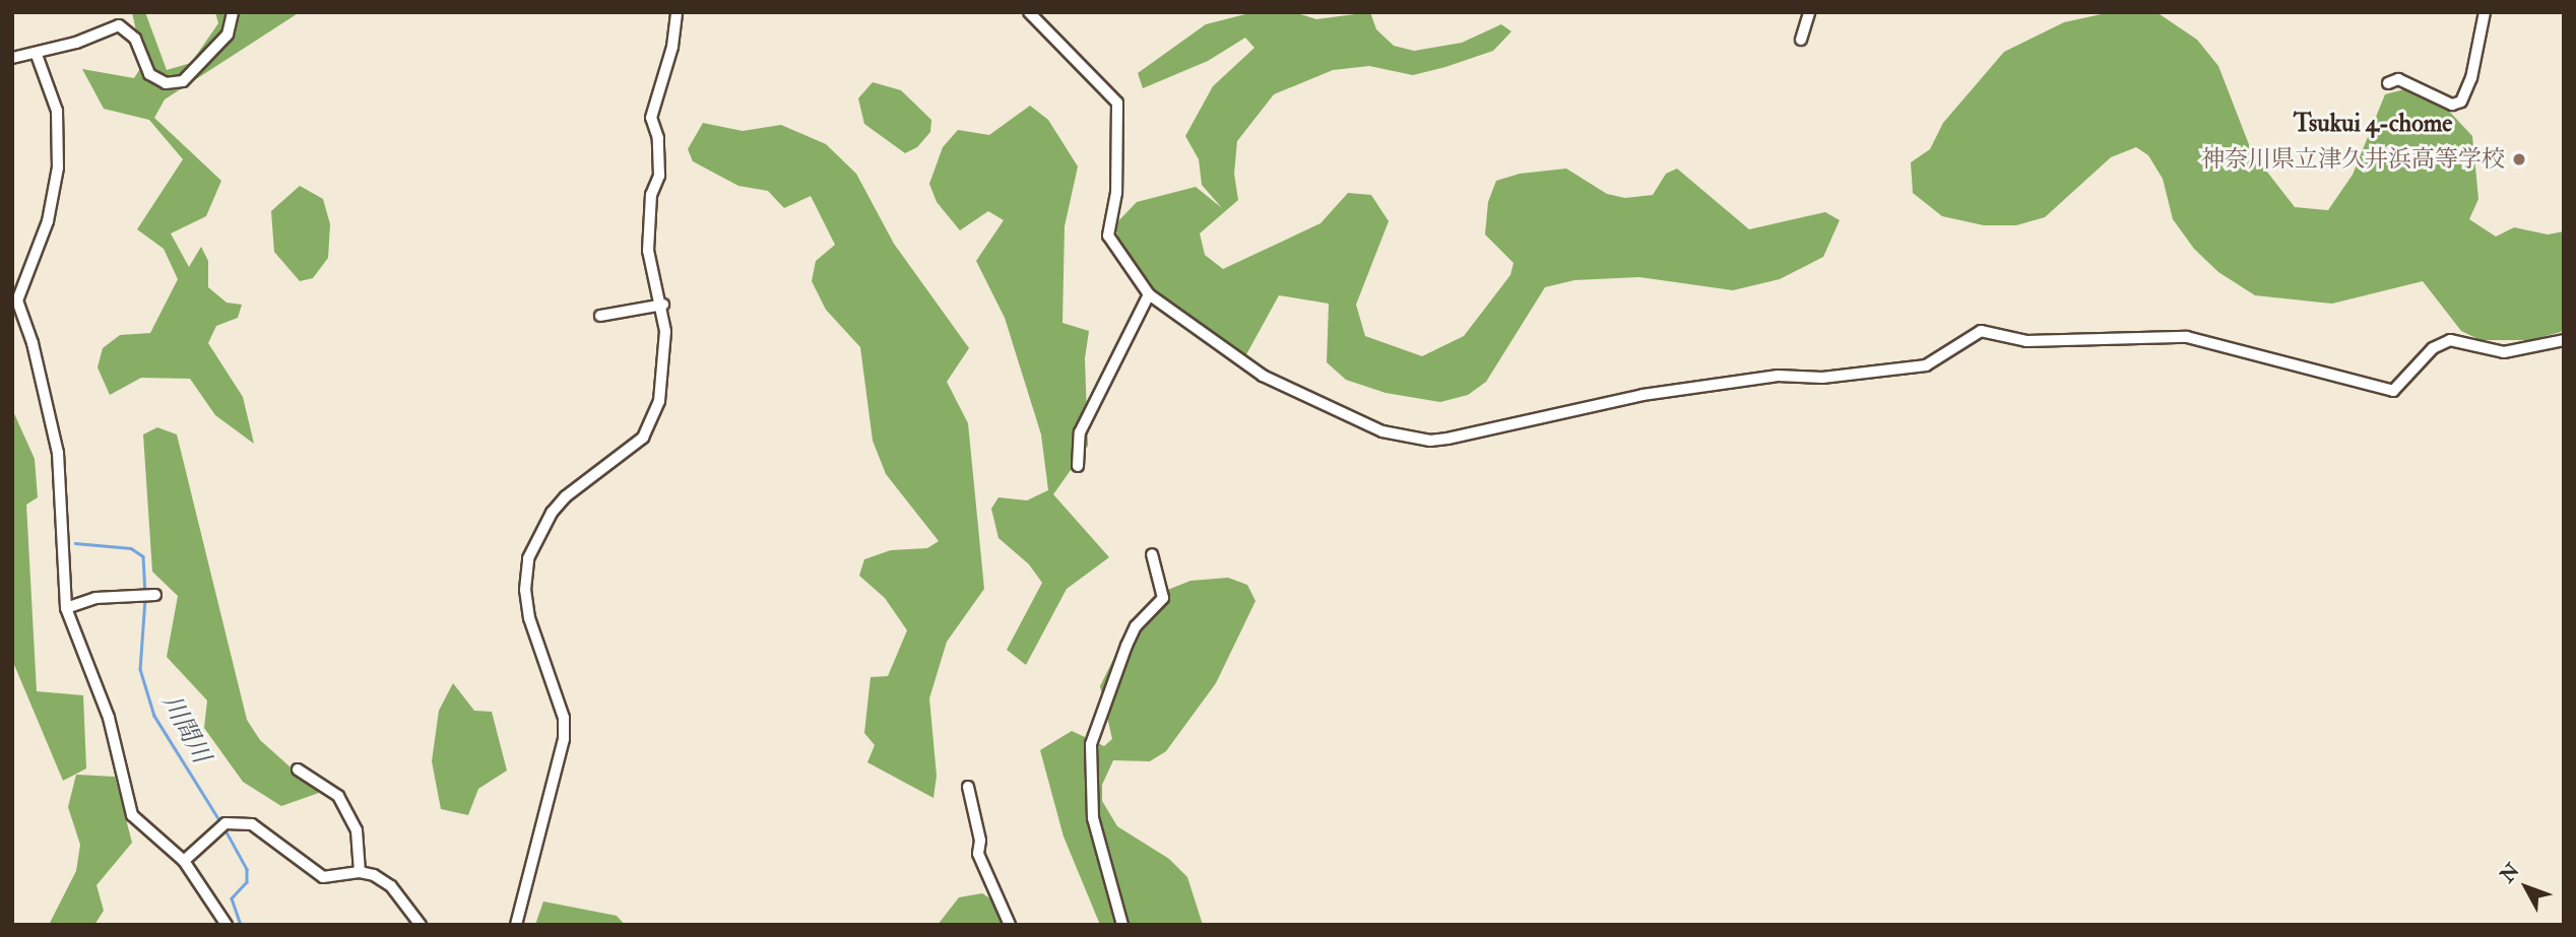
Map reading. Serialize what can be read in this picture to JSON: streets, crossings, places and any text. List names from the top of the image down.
{
  "districts": ["Tsukui 4-chome"],
  "water": ["川間川"],
  "places": ["神奈川県立津久井浜高等学校"],
  "north": "top left"
}
